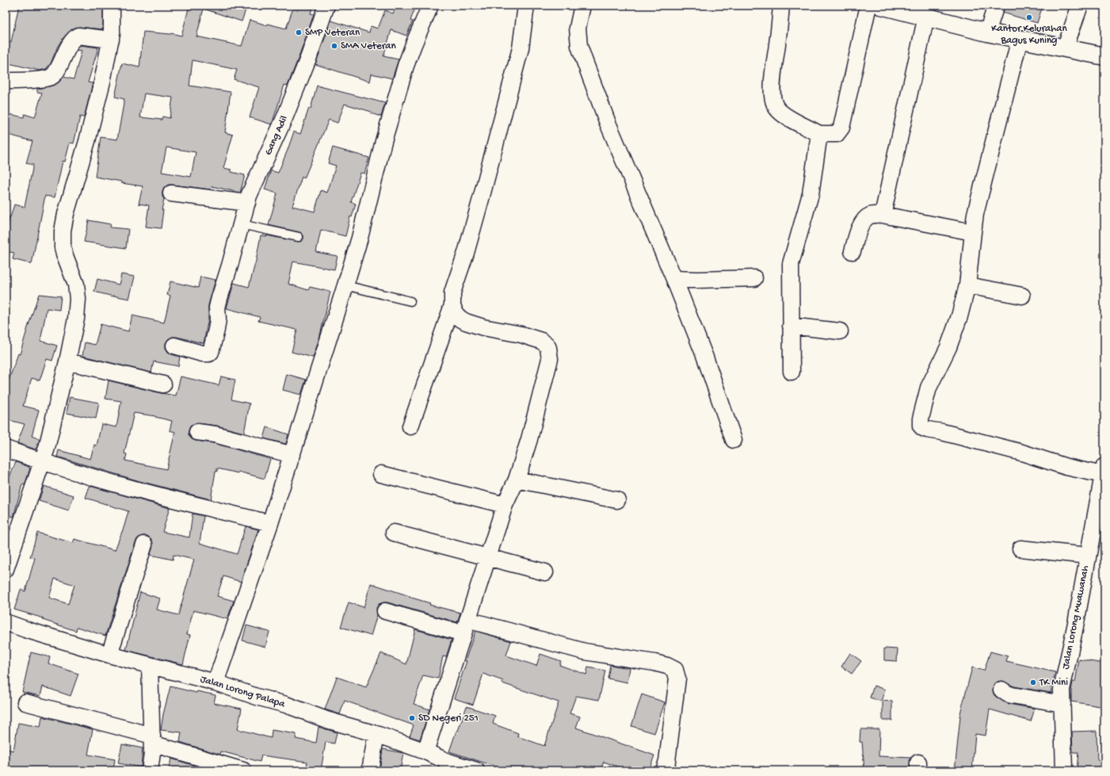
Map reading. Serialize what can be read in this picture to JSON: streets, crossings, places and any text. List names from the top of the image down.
{
  "streets": {
    "street": ["Gang Adil", "Jalan Lorong Muawanah", "Jalan Lorong Palapa"]
  },
  "places": [
    "Kantor Kelurahan Bagus Kuning",
    "SMP Veteran",
    "SMA Veteran",
    "TK Mini",
    "SD Negeri 251"
  ]
}
